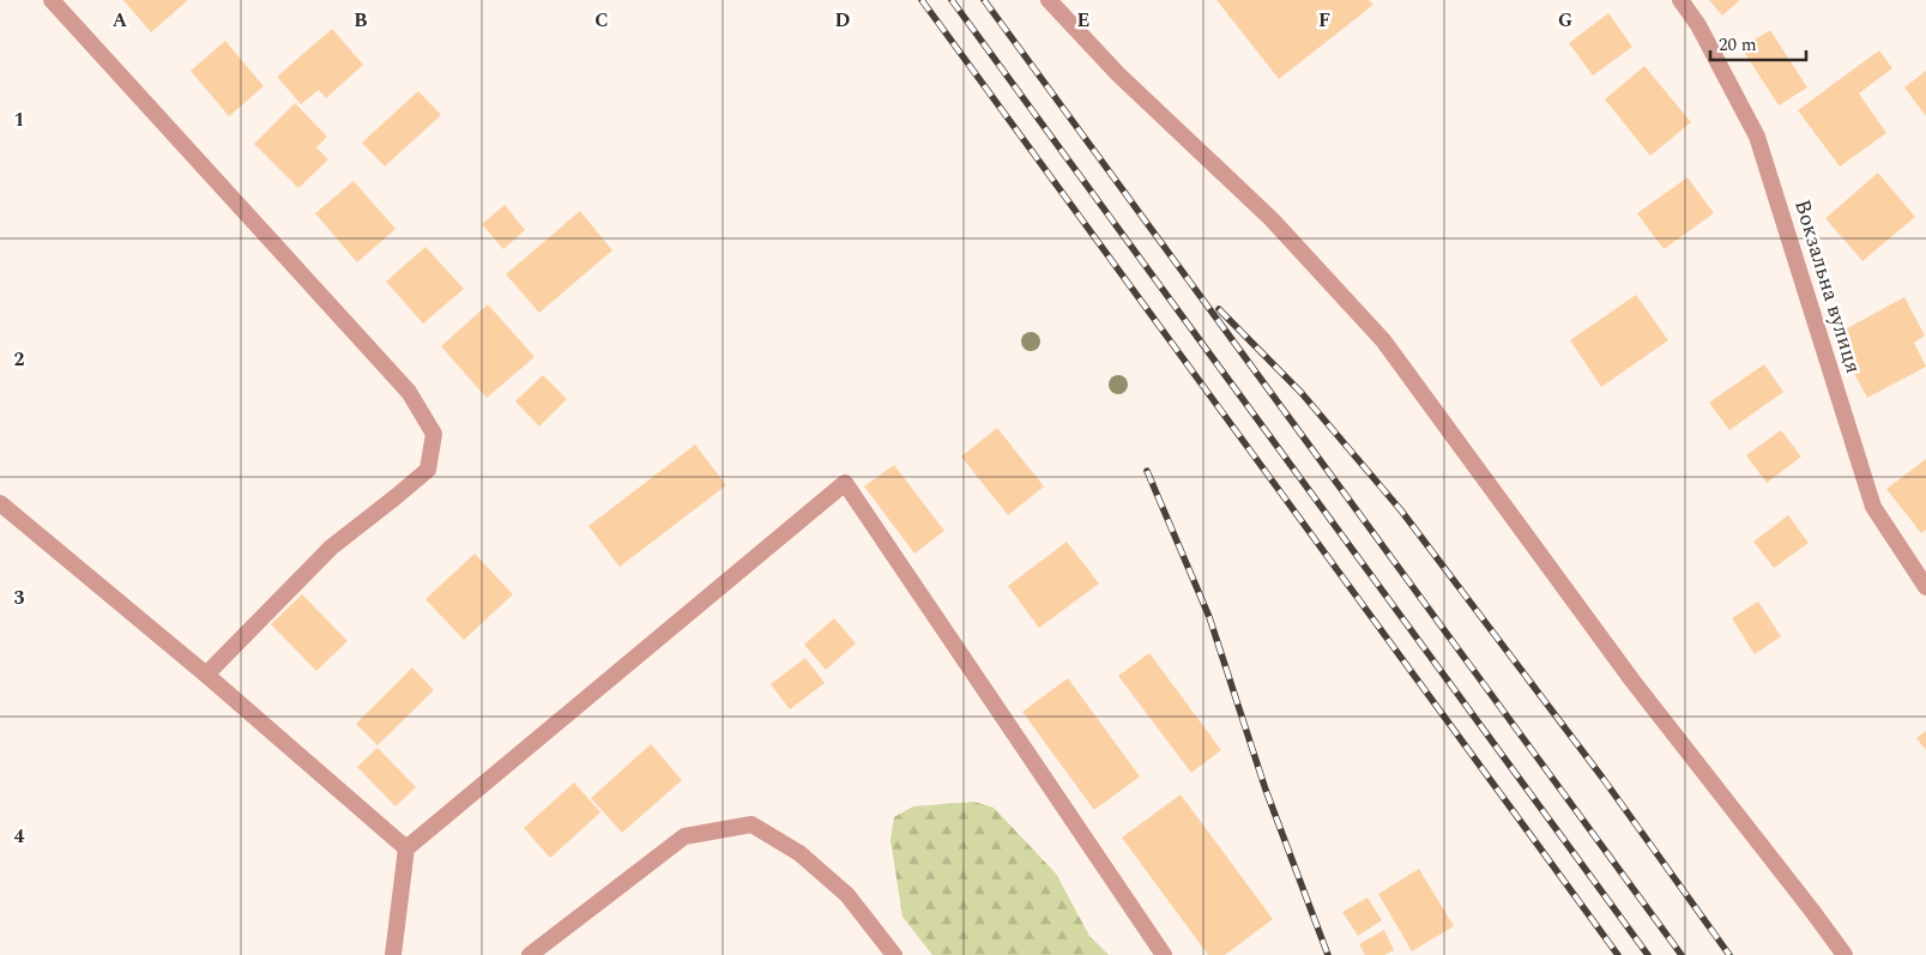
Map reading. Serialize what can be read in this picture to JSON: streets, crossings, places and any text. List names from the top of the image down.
{
  "streets": {
    "street": ["Вокзальна вулиця"]
  },
  "scale_bar": "20 m",
  "grid": {
    "columns": [
      "A",
      "B",
      "C",
      "D",
      "E",
      "F",
      "G"
    ],
    "rows": [
      "1",
      "2",
      "3",
      "4"
    ]
  }
}
